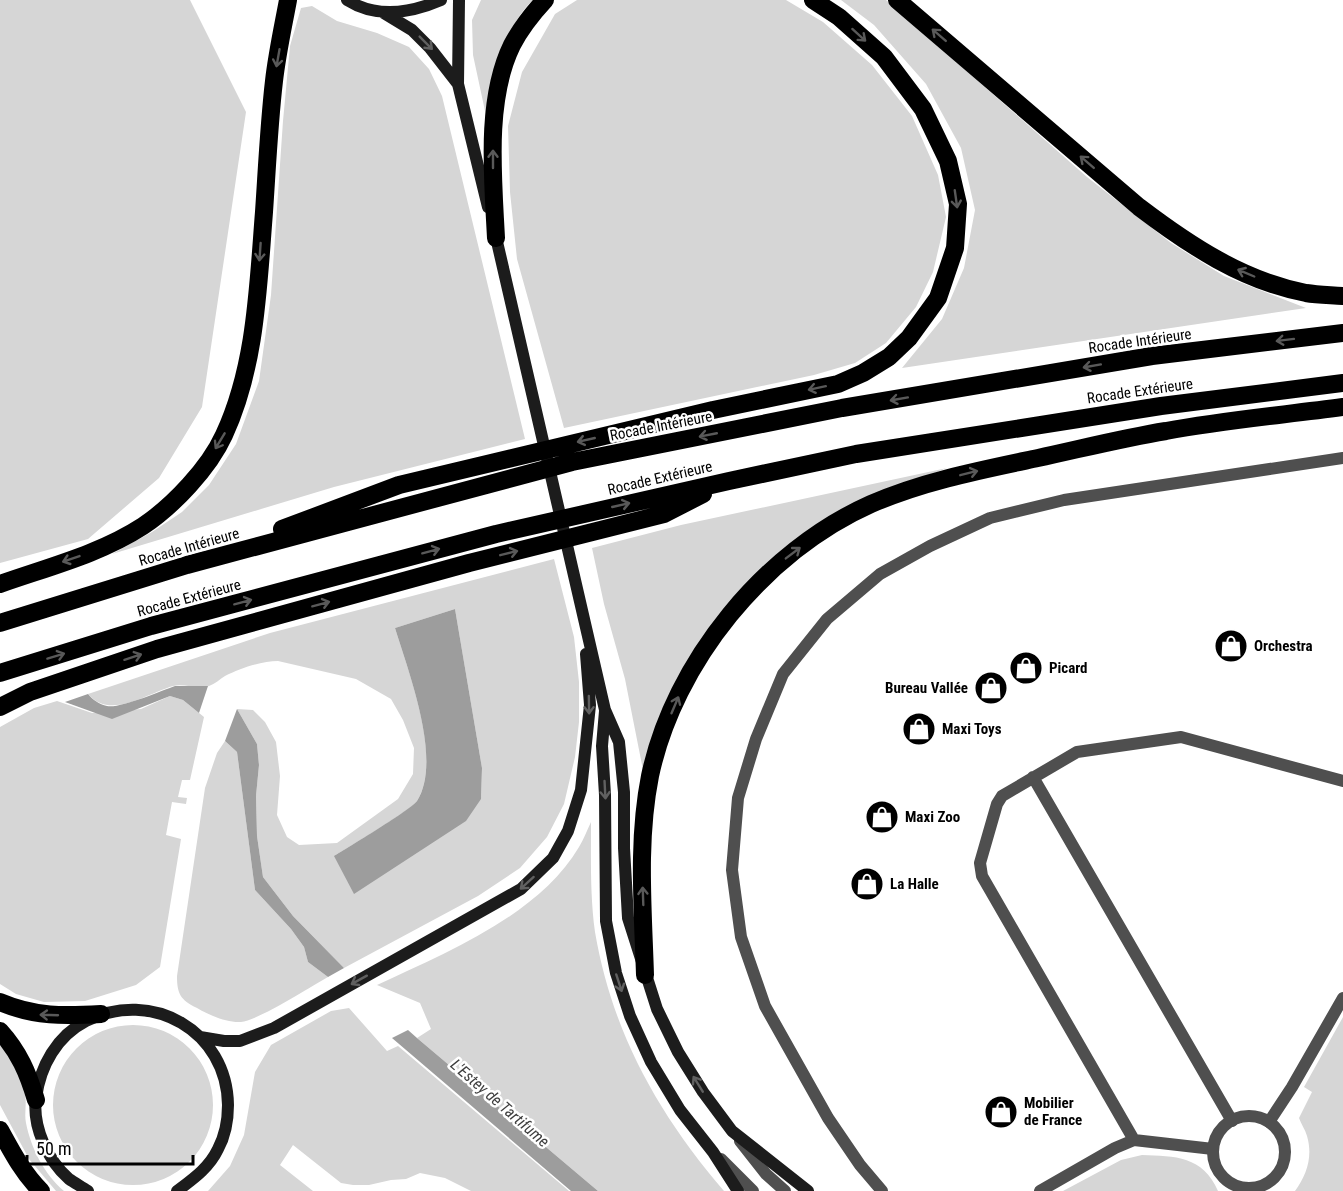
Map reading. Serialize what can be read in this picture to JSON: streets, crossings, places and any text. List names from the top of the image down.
{
  "streets": {
    "highway": ["Rocade Intérieure", "Rocade Extérieure"]
  },
  "water": ["L'Estey de Tartifume"],
  "places": {
    "shop": [
      "Orchestra",
      "Picard",
      "Bureau Vallée",
      "Maxi Toys",
      "Maxi Zoo",
      "La Halle",
      "Mobilier de France"
    ]
  },
  "scale_bar": "50 m"
}
